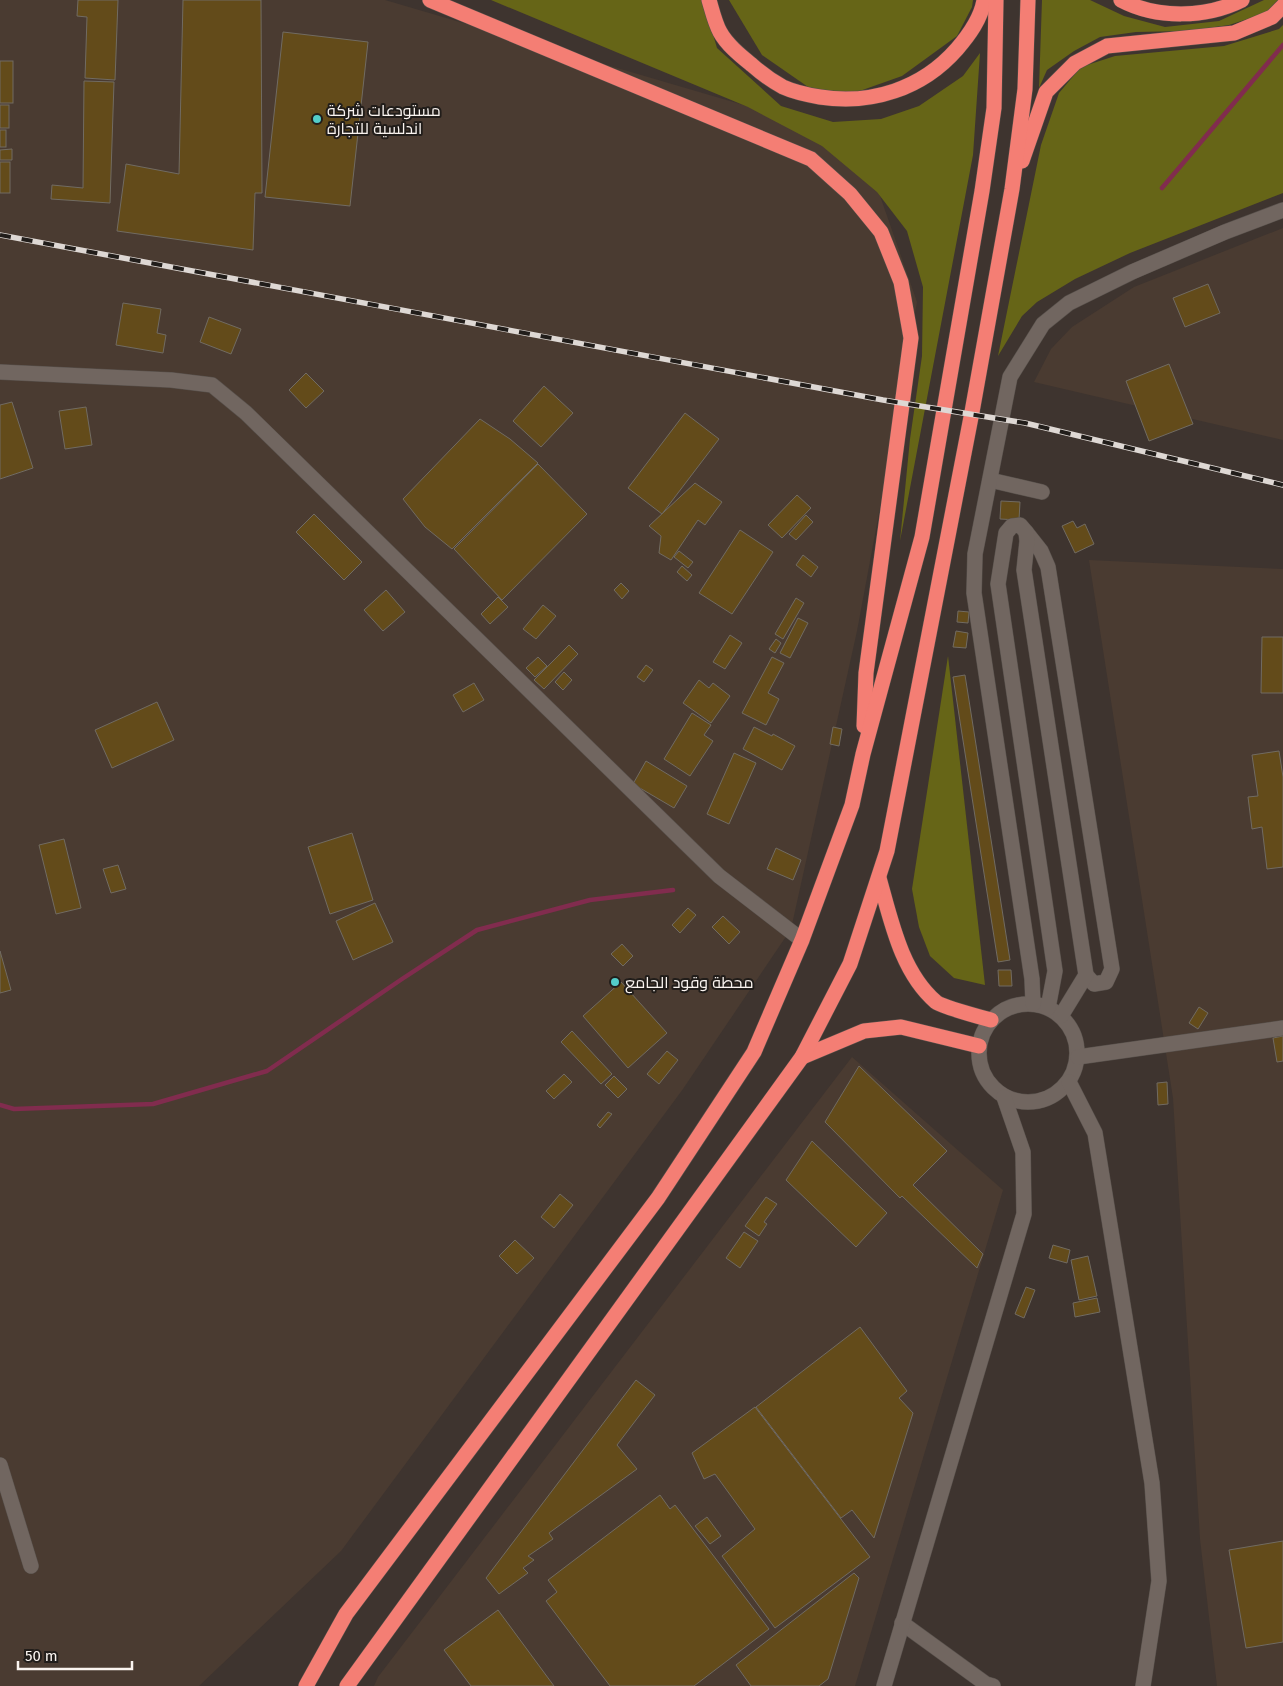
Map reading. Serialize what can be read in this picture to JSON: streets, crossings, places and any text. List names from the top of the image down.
{
  "places": ["مستودعات شركة اندلسية للتجارة", "محطة وقود الجامع"],
  "scale_bar": "50 m"
}
